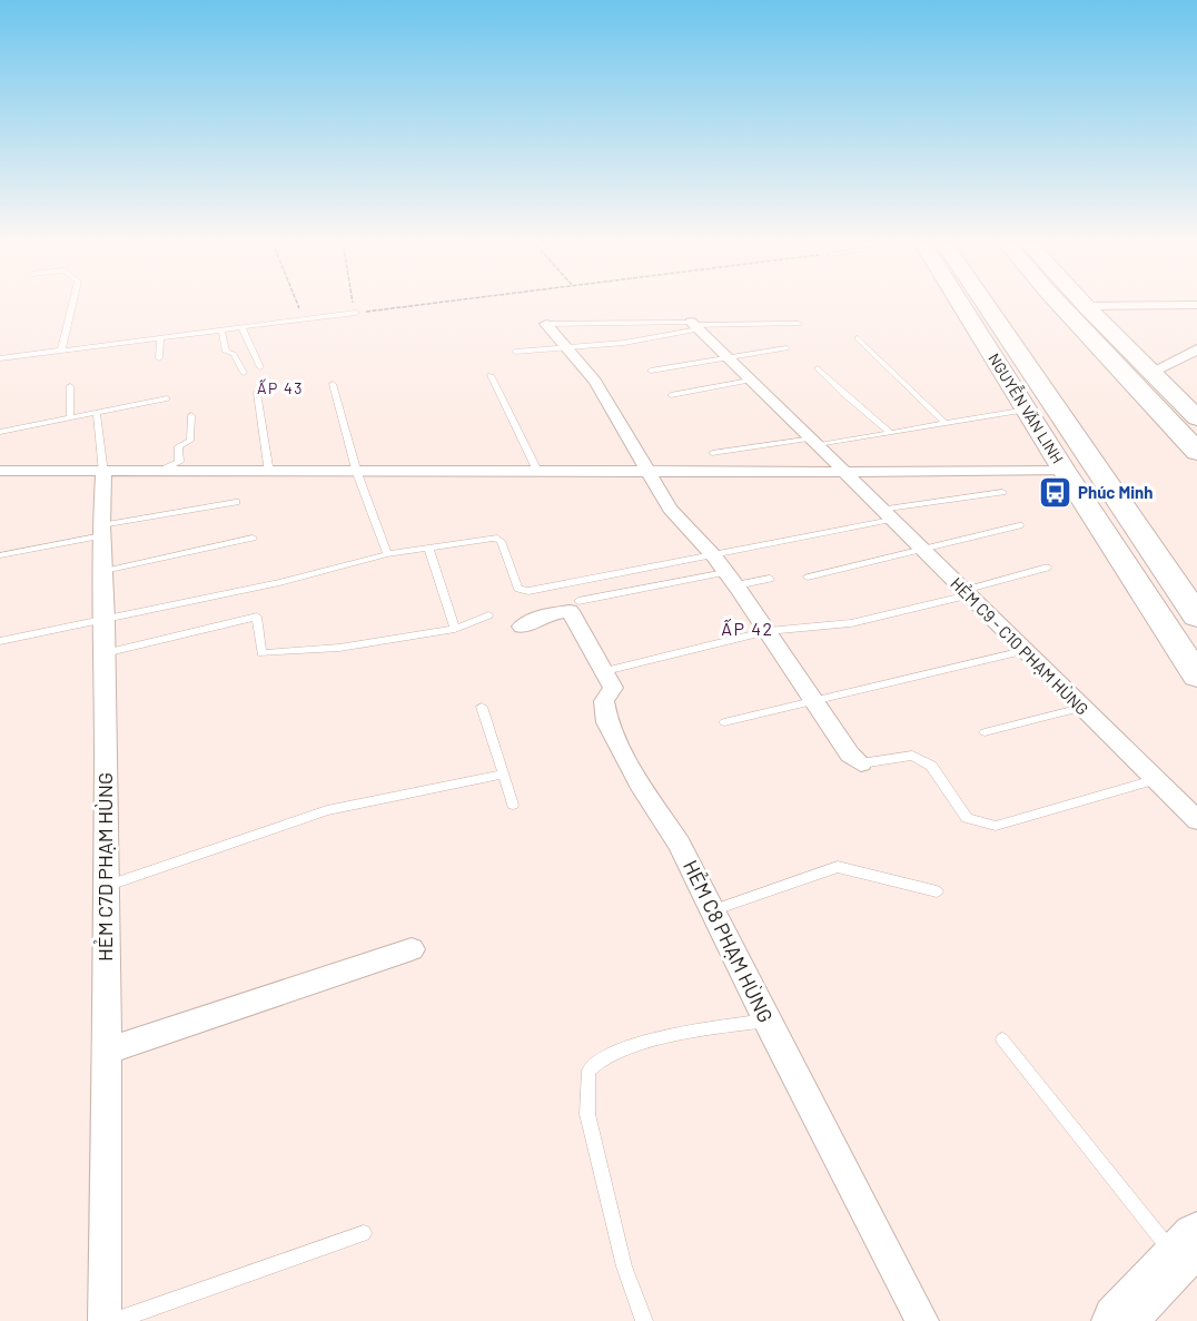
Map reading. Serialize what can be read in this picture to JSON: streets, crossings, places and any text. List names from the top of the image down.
{
  "streets": {
    "highway": ["NGUYỄN VĂN LINH"],
    "street": ["HẺM C9 - C10 PHẠM HÙNG", "HẺM C7D PHẠM HÙNG", "HẺM C8 PHẠM HÙNG"]
  },
  "districts": ["ẤP 43", "ẤP 42"],
  "places": {
    "bus stop": ["Phúc Minh"]
  }
}
